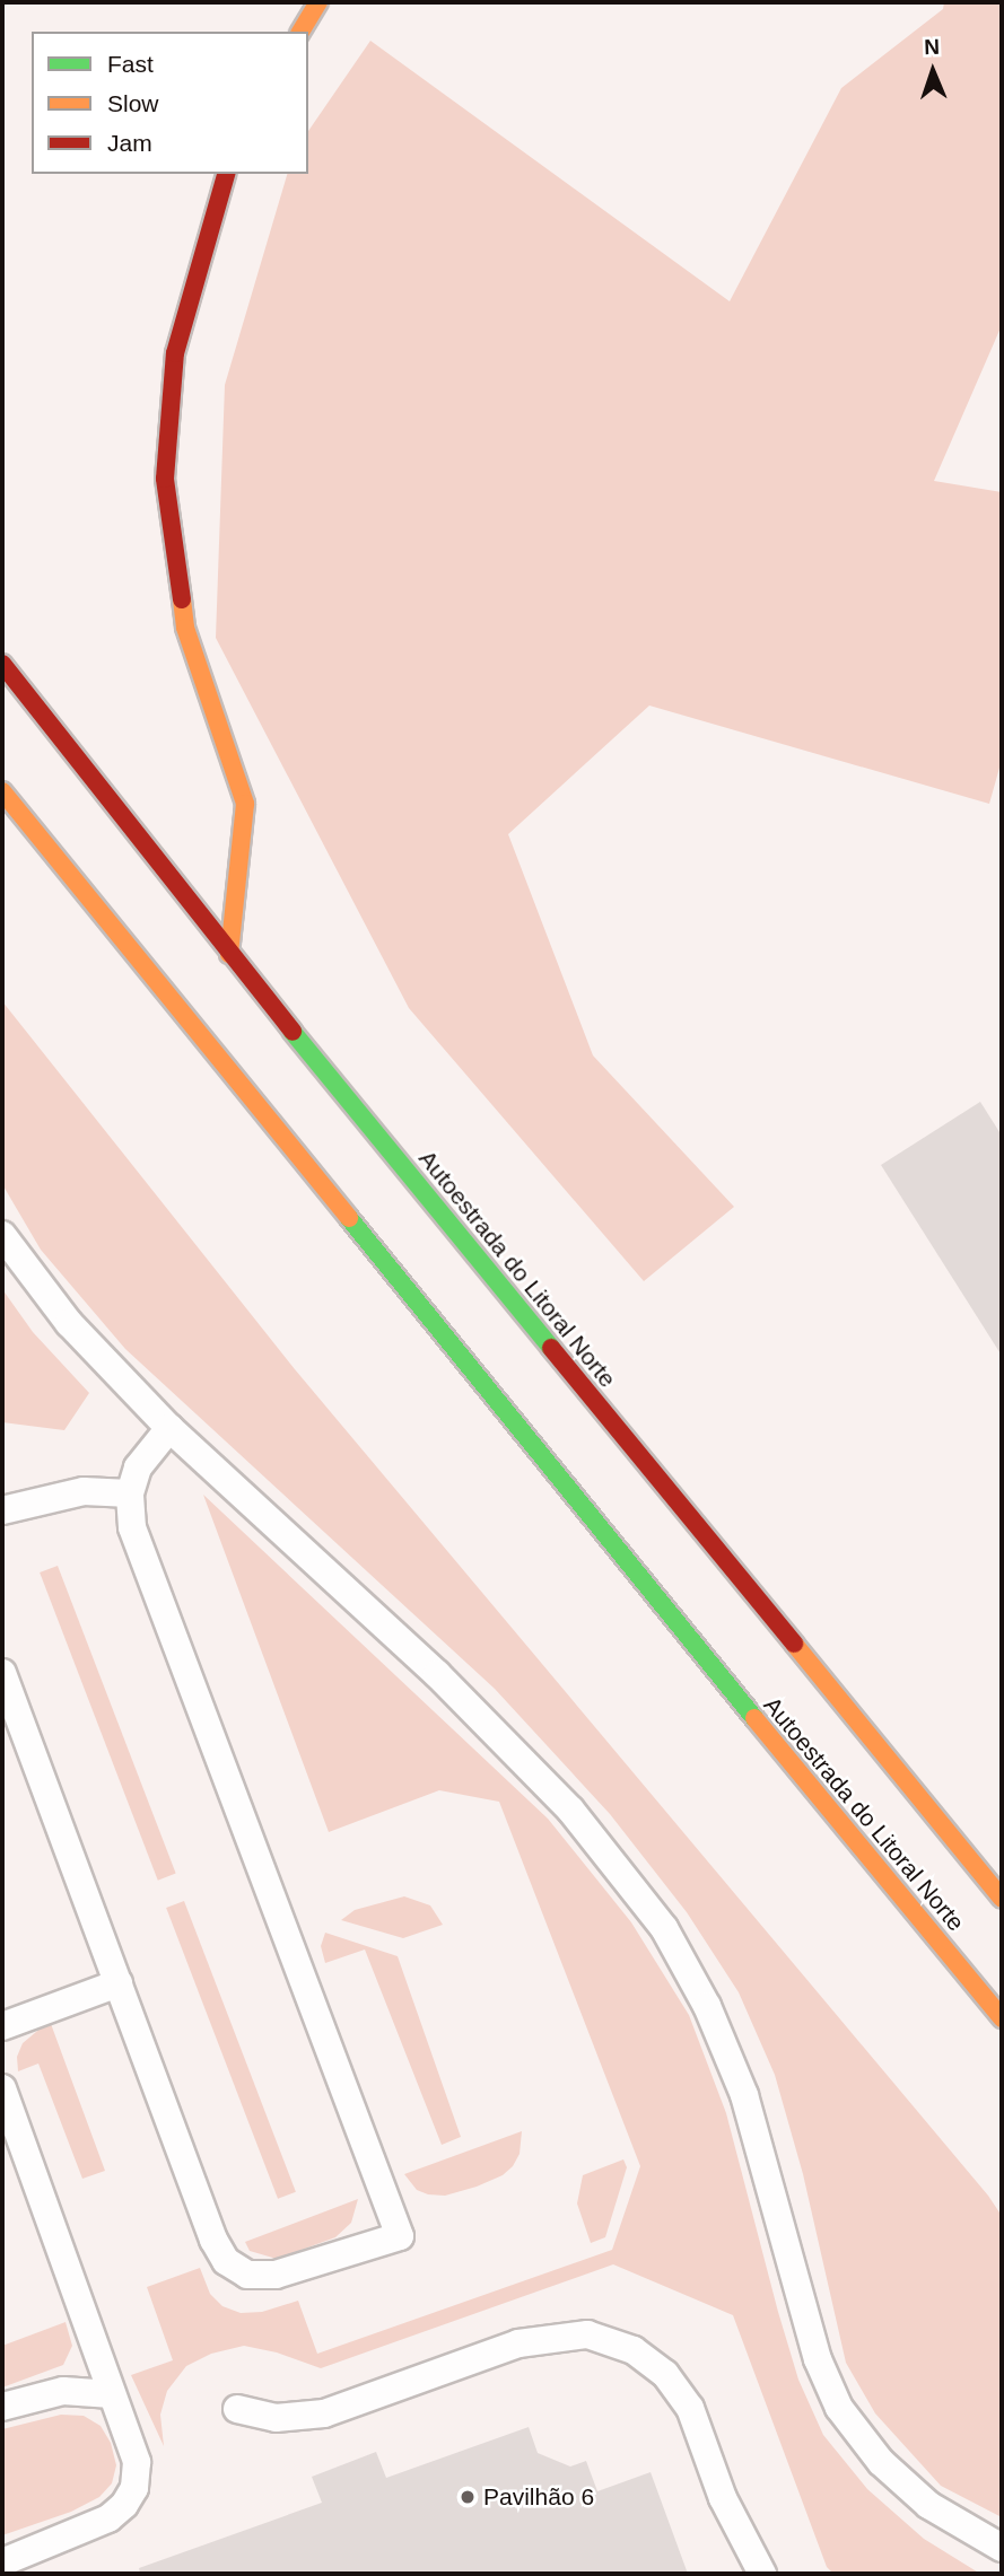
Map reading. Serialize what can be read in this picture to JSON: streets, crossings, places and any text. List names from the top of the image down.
{
  "streets": {
    "highway": ["Autoestrada do Litoral Norte"]
  },
  "places": ["Pavilhão 6"],
  "legend": ["Fast", "Slow", "Jam"],
  "north": "top"
}
